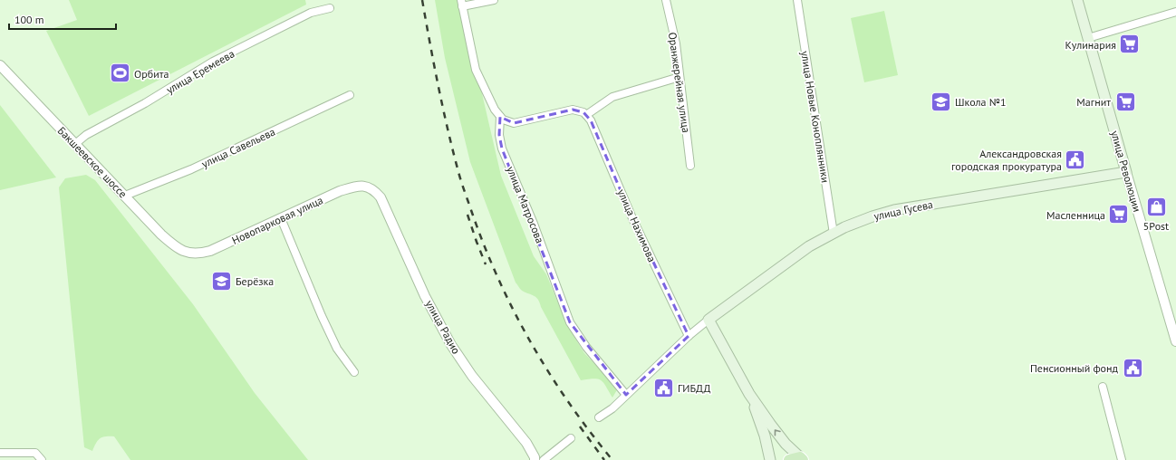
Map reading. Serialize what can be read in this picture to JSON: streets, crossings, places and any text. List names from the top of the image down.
{
  "streets": {
    "main road": ["улица Революции", "улица Гусева"],
    "street": [
      "улица Еремеева",
      "Оранжерейная улица",
      "улица Новые Коноплянники",
      "улица Савельева",
      "Бакшеевское шоссе",
      "улица Матросова",
      "Новопарковая улица",
      "улица Нахимова",
      "улица Радио"
    ]
  },
  "crossings": [
    ["улица Еремеева", "Бакшеевское шоссе"],
    ["улица Новые Коноплянники", "улица Гусева"],
    ["улица Савельева", "Бакшеевское шоссе"],
    ["Бакшеевское шоссе", "Новопарковая улица"],
    ["улица Революции", "улица Гусева"],
    ["Новопарковая улица", "улица Радио"]
  ],
  "places": {
    "supermarket": ["Кулинария", "Магнит", "Масленница"],
    "sports": ["Орбита"],
    "school or university": ["Школа №1", "Берёзка"],
    "public building": ["Александровская городская прокуратура", "Пенсионный фонд", "ГИБДД"],
    "shop": ["5Post"]
  },
  "scale_bar": "100 m"
}
